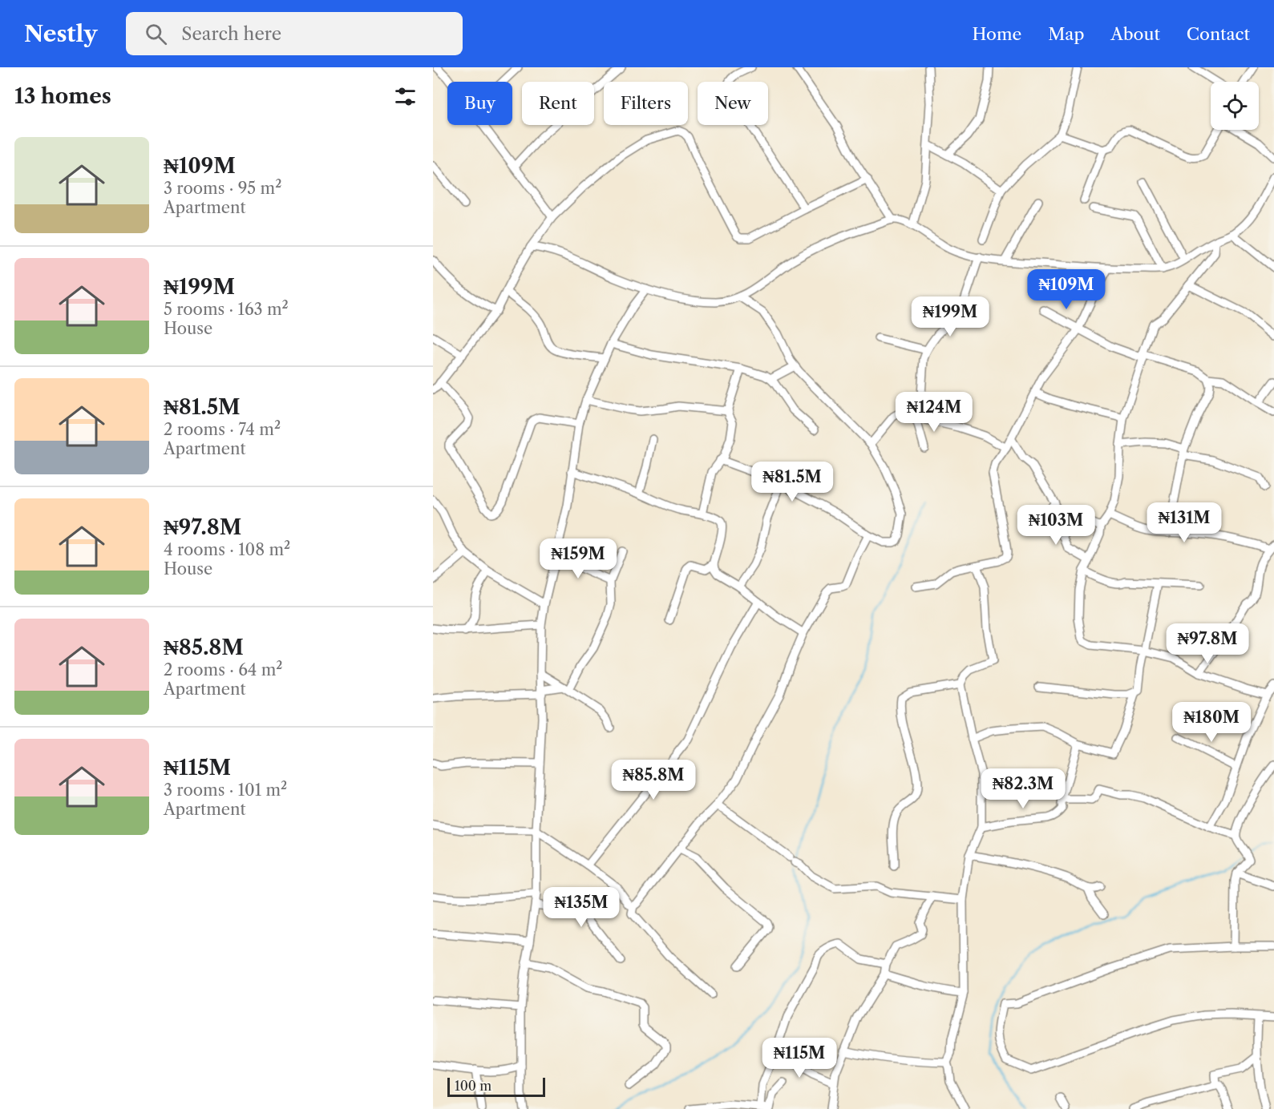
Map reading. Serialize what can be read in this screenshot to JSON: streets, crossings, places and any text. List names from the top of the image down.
{
  "scale_bar": "100 m",
  "page": {
    "header": "Nestly",
    "search": "Search here",
    "nav": [
      "Home",
      "Map",
      "About",
      "Contact"
    ],
    "heading": "13 homes",
    "chip": [
      "Buy",
      "Rent",
      "Filters",
      "New"
    ],
    "list": [
      {
        "name": "₦109M",
        "note": "3 rooms · 95 m² · Apartment"
      },
      {
        "name": "₦199M",
        "note": "5 rooms · 163 m² · House"
      },
      {
        "name": "₦81.5M",
        "note": "2 rooms · 74 m² · Apartment"
      },
      {
        "name": "₦97.8M",
        "note": "4 rooms · 108 m² · House"
      },
      {
        "name": "₦85.8M",
        "note": "2 rooms · 64 m² · Apartment"
      },
      {
        "name": "₦115M",
        "note": "3 rooms · 101 m² · Apartment"
      }
    ],
    "price": [
      "₦109M",
      "₦199M",
      "₦124M",
      "₦81.5M",
      "₦131M",
      "₦103M",
      "₦159M",
      "₦97.8M",
      "₦180M",
      "₦85.8M",
      "₦82.3M",
      "₦135M",
      "₦115M"
    ],
    "scale": "100 m"
  }
}
